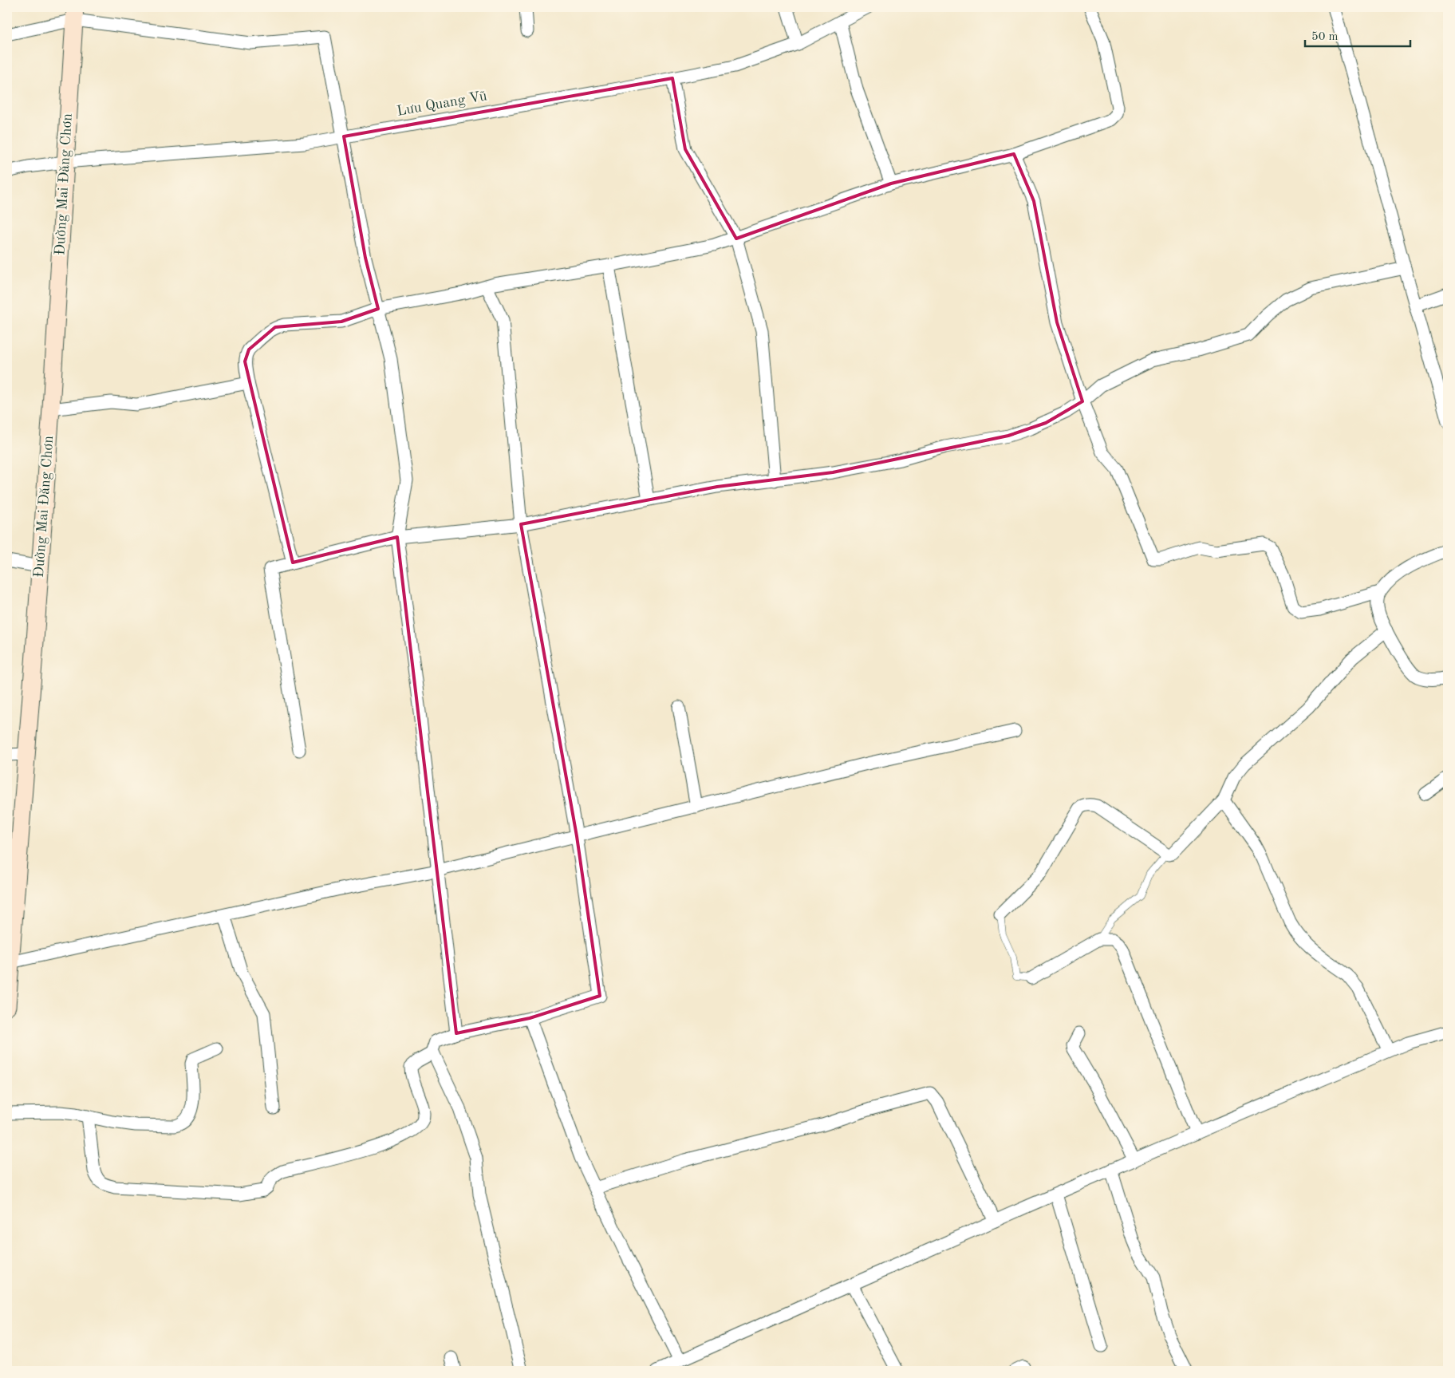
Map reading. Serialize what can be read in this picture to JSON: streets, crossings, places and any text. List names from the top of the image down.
{
  "streets": {
    "main road": ["Đường Mai Đăng Chơn"],
    "street": ["Lưu Quang Vũ"]
  },
  "crossings": [
    ["Lưu Quang Vũ", "Đường Mai Đăng Chơn"]
  ],
  "scale_bar": "50 m"
}
